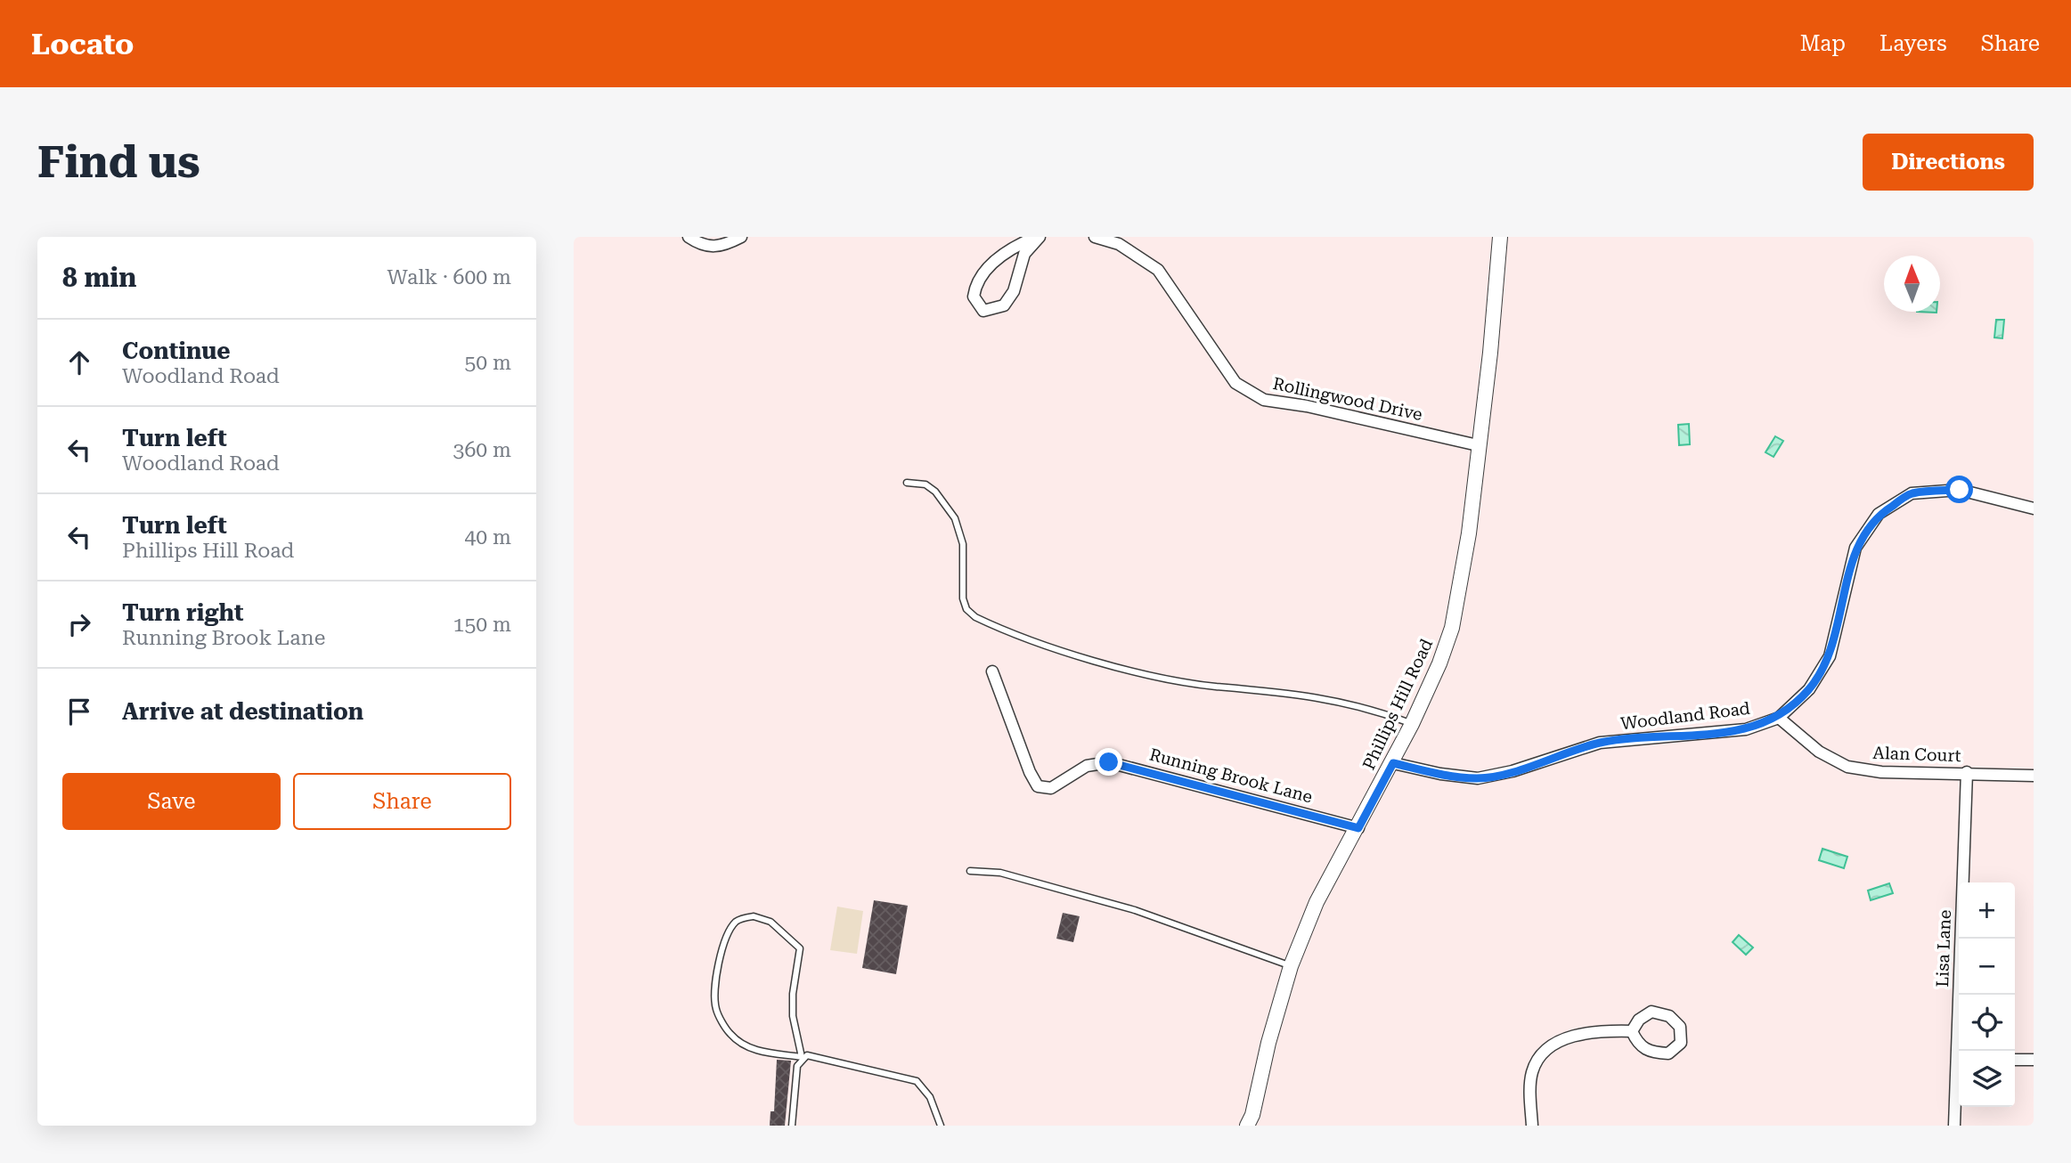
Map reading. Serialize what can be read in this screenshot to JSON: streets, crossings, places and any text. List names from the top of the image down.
{
  "streets": {
    "street": [
      "Rollingwood Drive",
      "Phillips Hill Road",
      "Woodland Road",
      "Alan Court",
      "Running Brook Lane",
      "Lisa Lane"
    ]
  },
  "crossings": [
    ["Rollingwood Drive", "Phillips Hill Road"],
    ["Phillips Hill Road", "Woodland Road"],
    ["Phillips Hill Road", "Running Brook Lane"],
    ["Woodland Road", "Alan Court"],
    ["Alan Court", "Lisa Lane"]
  ],
  "north": "top",
  "page": {
    "header": "Locato",
    "nav": ["Map", "Layers", "Share"],
    "buttons": [
      "Directions",
      ["Save", "Share"]
    ],
    "title": "Find us",
    "heading": ["8 min", "Walk · 600 m"],
    "list": [
      ["Continue", "Woodland Road", "50 m"],
      ["Turn left", "Woodland Road", "360 m"],
      ["Turn left", "Phillips Hill Road", "40 m"],
      ["Turn right", "Running Brook Lane", "150 m"],
      "Arrive at destination"
    ],
    "map_buttons": ["+", "−"]
  }
}
